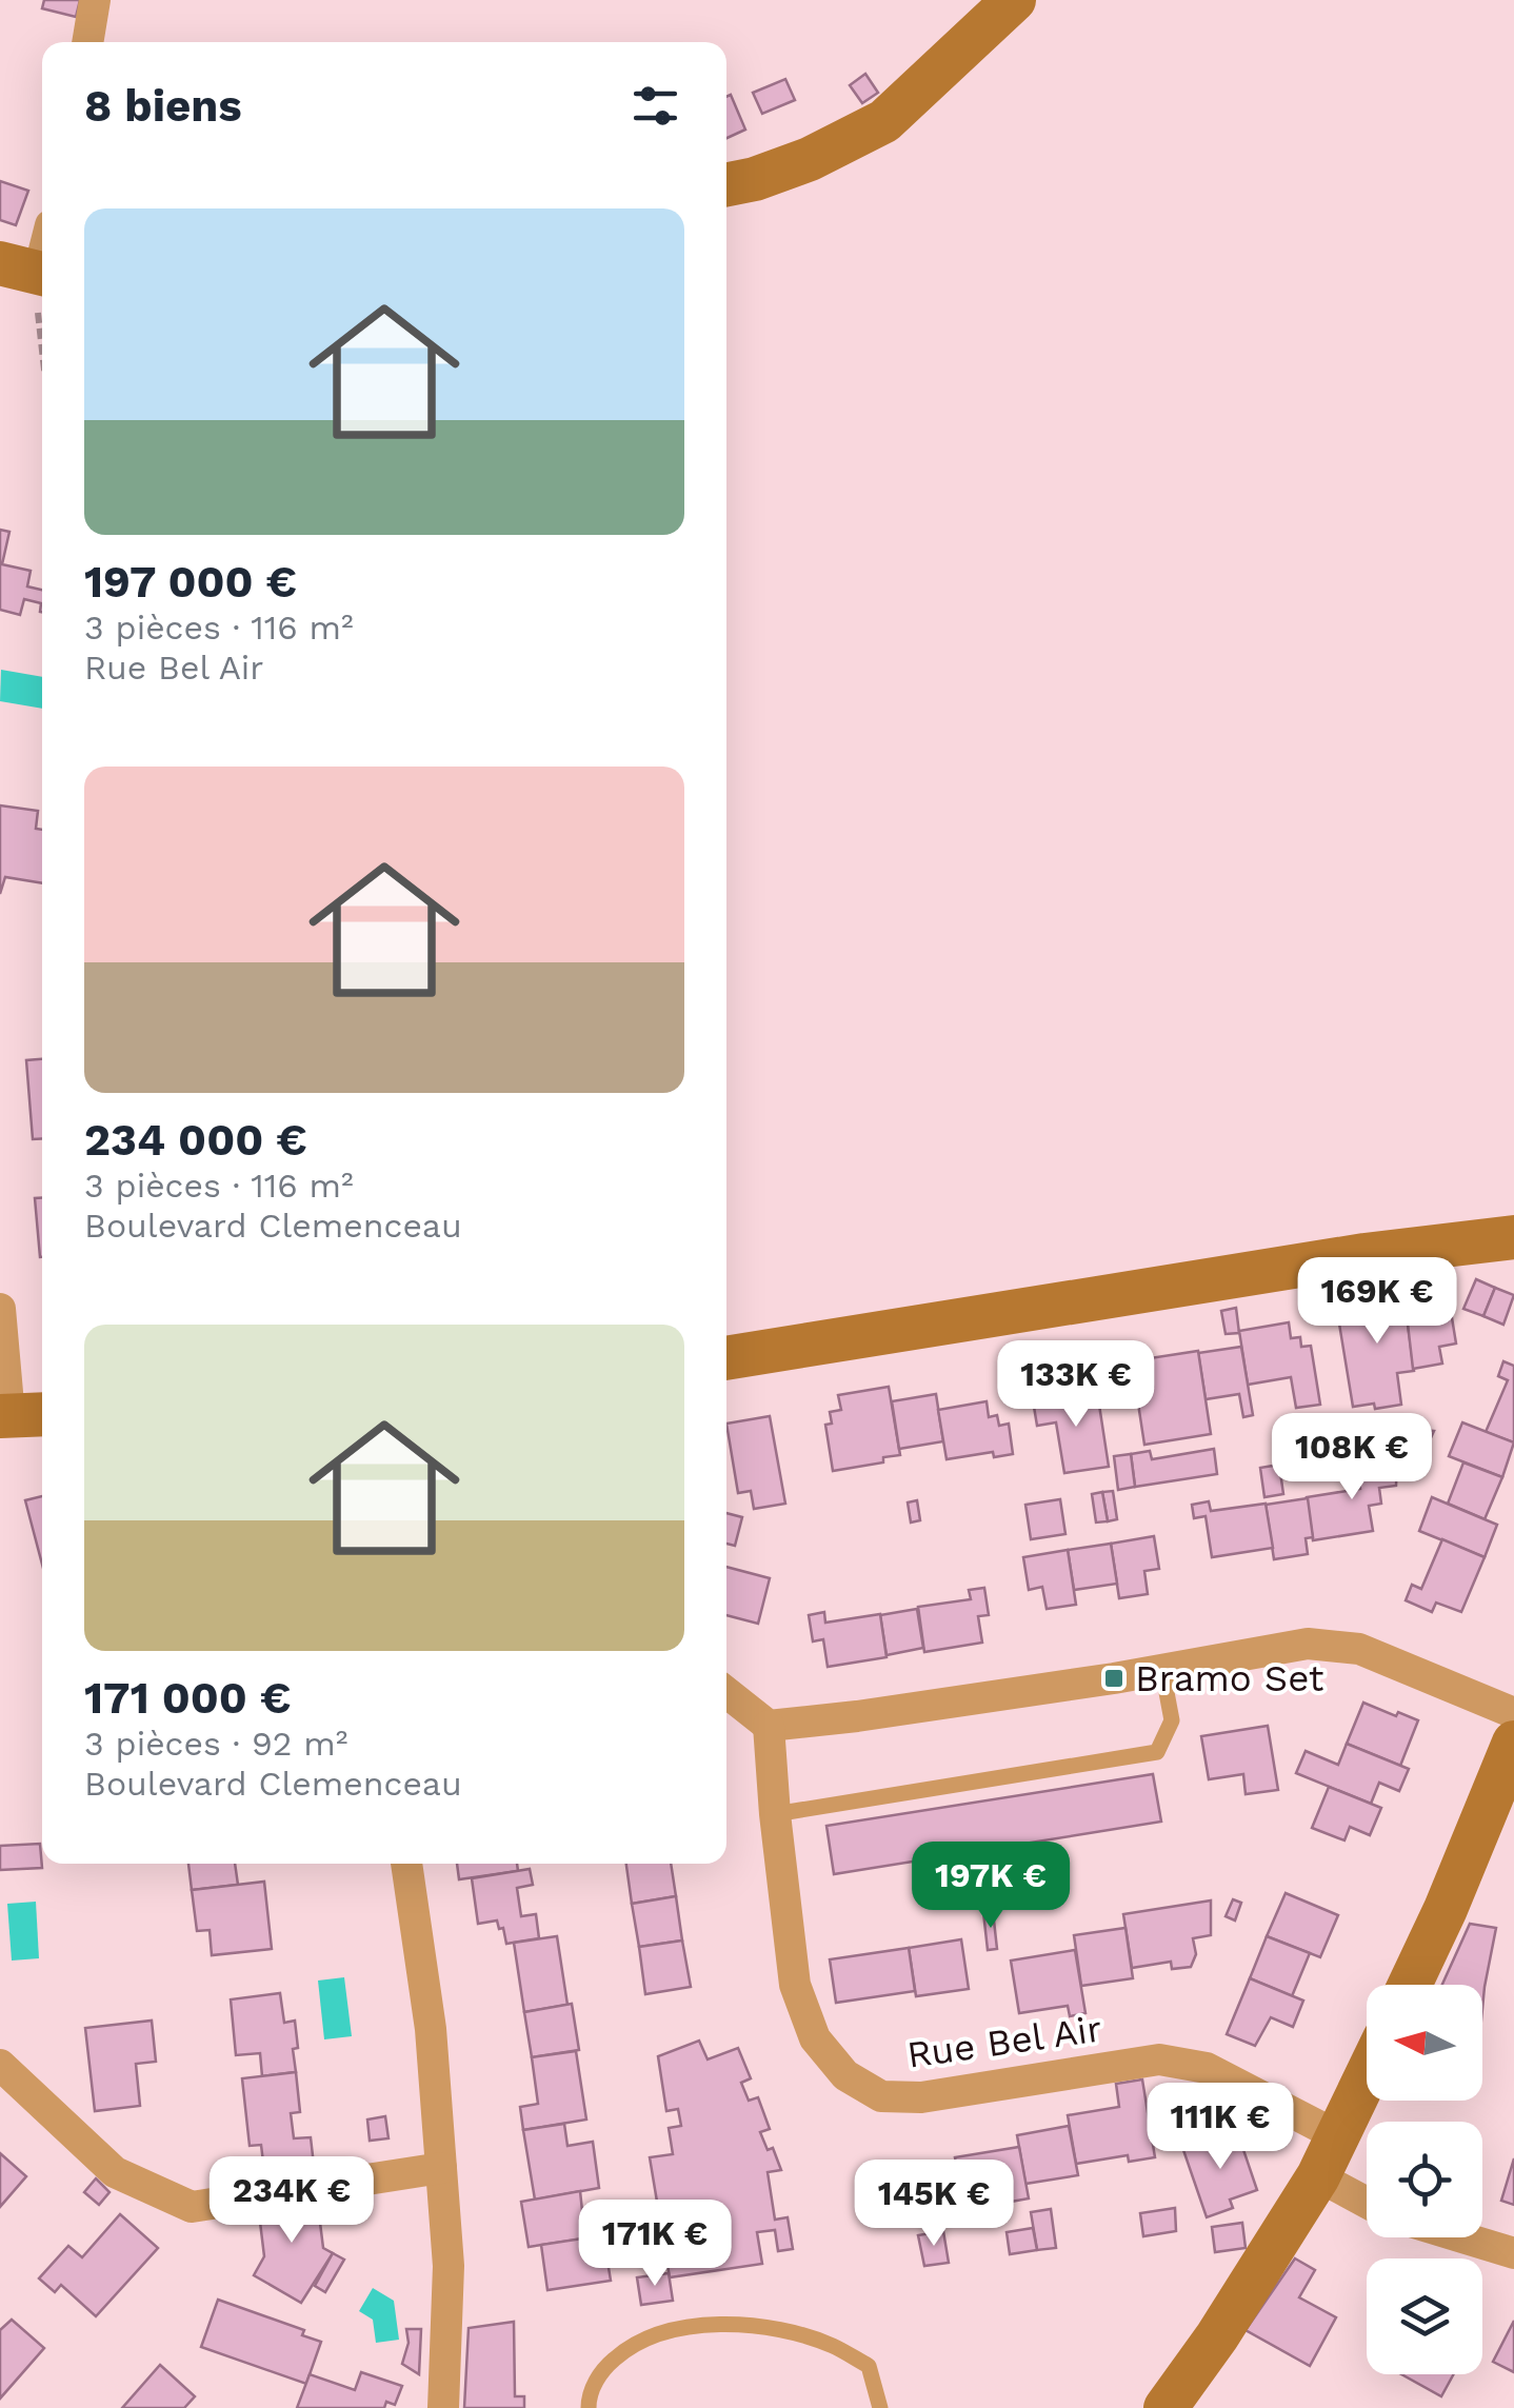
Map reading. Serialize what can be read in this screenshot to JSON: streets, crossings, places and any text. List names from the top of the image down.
{
  "streets": {
    "street": ["Rue Bel Air"]
  },
  "places": {
    "transit": ["Bramo Set"]
  },
  "north": "left",
  "page": {
    "heading": "8 biens",
    "list": [
      {
        "name": "197 000 €",
        "note": "3 pièces · 116 m² · Rue Bel Air"
      },
      {
        "name": "234 000 €",
        "note": "3 pièces · 116 m² · Boulevard Clemenceau"
      },
      {
        "name": "171 000 €",
        "note": "3 pièces · 92 m² · Boulevard Clemenceau"
      }
    ],
    "price": [
      "169K €",
      "133K €",
      "108K €",
      "197K €",
      "111K €",
      "234K €",
      "145K €",
      "171K €"
    ]
  }
}
